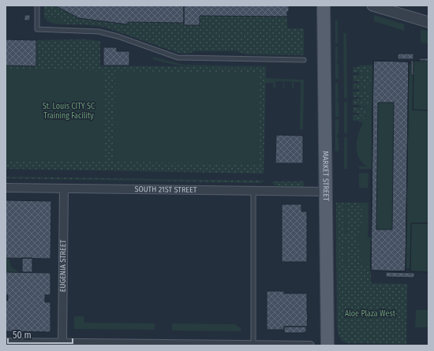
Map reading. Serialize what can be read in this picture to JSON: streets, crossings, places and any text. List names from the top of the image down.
{
  "streets": {
    "main road": ["MARKET STREET"],
    "street": ["SOUTH 21ST STREET", "EUGENIA STREET"]
  },
  "crossings": [
    ["MARKET STREET", "SOUTH 21ST STREET"],
    ["SOUTH 21ST STREET", "EUGENIA STREET"]
  ],
  "parks": ["St. Louis CITY SC Training Facility", "Aloe Plaza West"],
  "scale_bar": "50 m"
}
